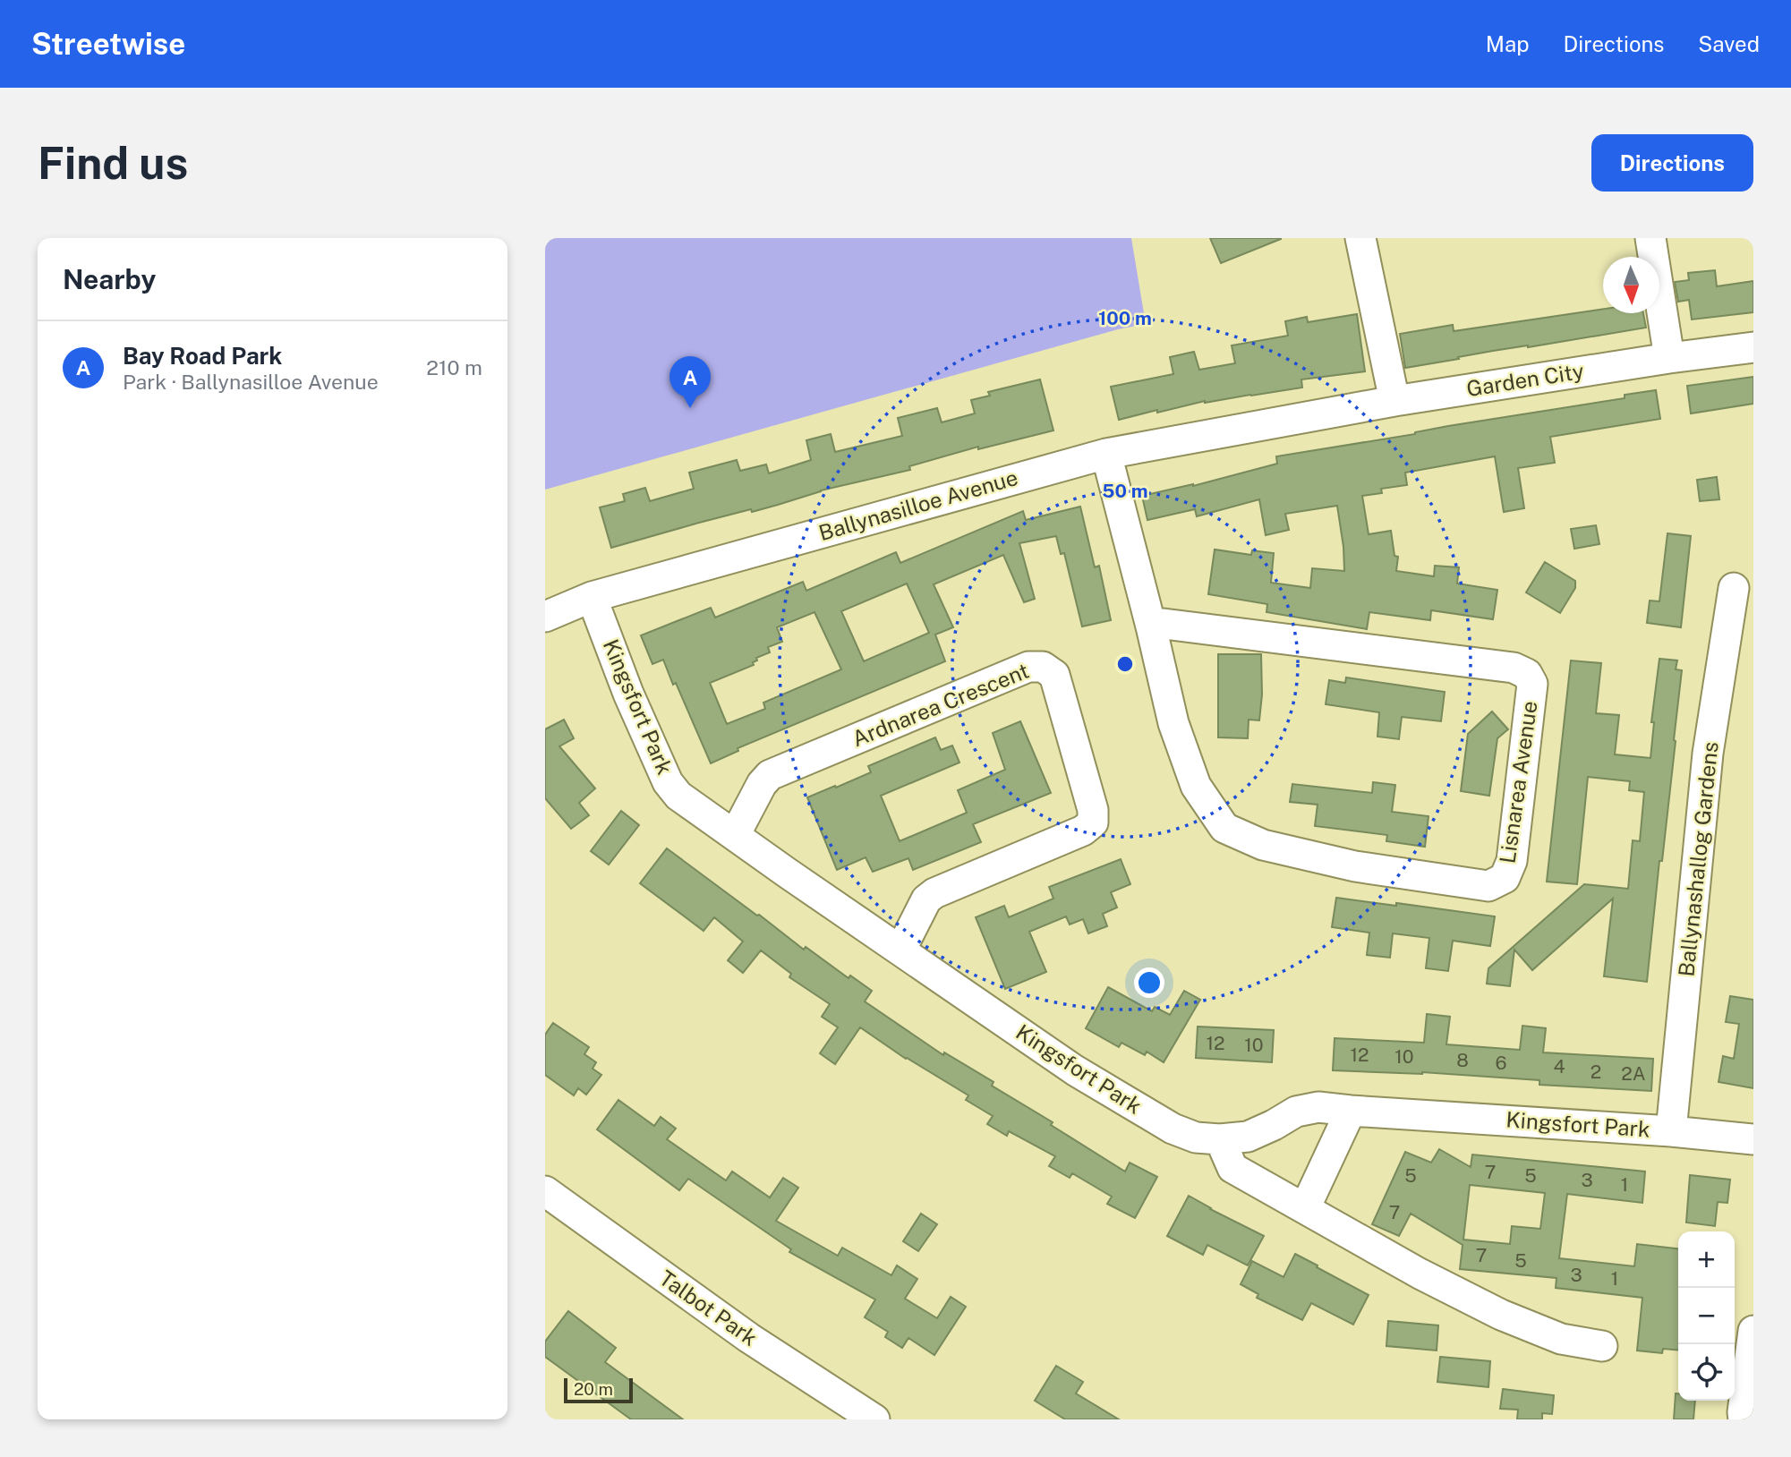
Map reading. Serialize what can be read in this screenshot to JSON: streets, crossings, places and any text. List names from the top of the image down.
{
  "streets": {
    "street": [
      "Garden City",
      "Ballynasilloe Avenue",
      "Ardnarea Crescent",
      "Kingsfort Park",
      "Lisnarea Avenue",
      "Ballynashallog Gardens",
      "Talbot Park"
    ]
  },
  "crossings": [
    ["Garden City", "Ballynasilloe Avenue"],
    ["Ballynasilloe Avenue", "Kingsfort Park"],
    ["Ballynasilloe Avenue", "Lisnarea Avenue"],
    ["Ardnarea Crescent", "Kingsfort Park"],
    ["Kingsfort Park", "Ballynashallog Gardens"]
  ],
  "house_numbers": [
    "12",
    "10",
    "12",
    "10",
    "8",
    "6",
    "4",
    "2",
    "2A",
    "7",
    "5",
    "5",
    "3",
    "1",
    "7",
    "7",
    "5",
    "3",
    "1"
  ],
  "scale_bar": "20 m",
  "north": "bottom",
  "page": {
    "header": "Streetwise",
    "nav": ["Map", "Directions", "Saved"],
    "buttons": "Directions",
    "title": "Find us",
    "heading": "Nearby",
    "list": [
      {
        "mark": "A",
        "name": "Bay Road Park",
        "note": "Park · Ballynasilloe Avenue",
        "value": "210 m"
      }
    ],
    "pins": "A",
    "map_buttons": ["+", "−"],
    "scale": "20 m"
  },
  "rings": ["100 m", "50 m"]
}
